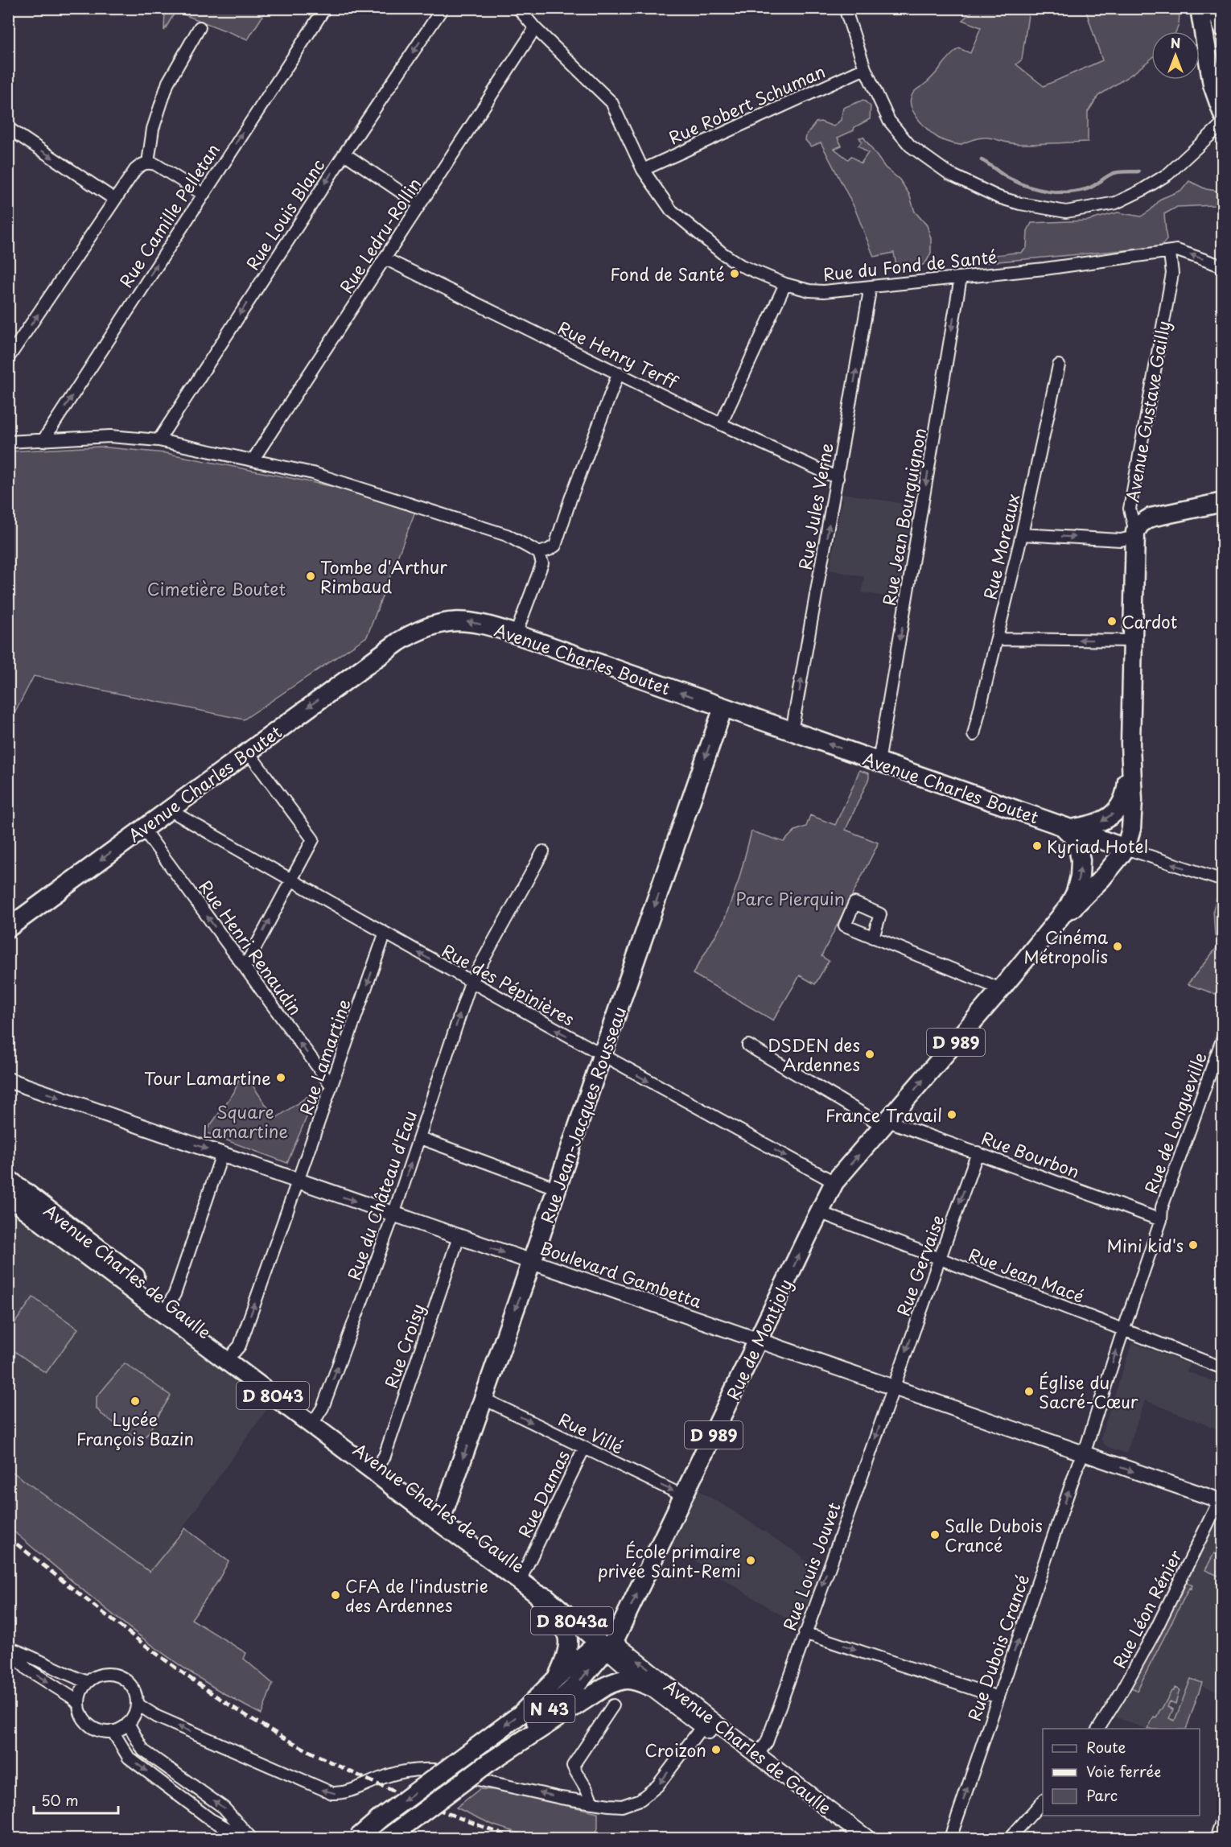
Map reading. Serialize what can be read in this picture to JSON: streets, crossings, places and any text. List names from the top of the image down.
{
  "streets": {
    "main road": [
      "Avenue Gustave Gailly",
      "Avenue Charles Boutet",
      "D 989",
      "Rue Jean-Jacques Rousseau",
      "Avenue Charles de Gaulle",
      "Rue de Montjoly",
      "D 8043",
      "D 8043a",
      "N 43"
    ],
    "street": [
      "Rue Robert Schuman",
      "Rue Louis Blanc",
      "Rue Camille Pelletan",
      "Rue Ledru-Rollin",
      "Rue du Fond de Santé",
      "Rue Henry Terff",
      "Rue Jules Verne",
      "Rue Jean Bourguignon",
      "Rue Moreaux",
      "Rue Henri Renaudin",
      "Rue des Pépinières",
      "Rue Lamartine",
      "Rue de Longueville",
      "Rue Bourbon",
      "Rue du Château d'Eau",
      "Rue Gervaise",
      "Boulevard Gambetta",
      "Rue Jean Macé",
      "Rue Croisy",
      "Rue Villé",
      "Rue Damas",
      "Rue Louis Jouvet",
      "Rue Léon Rénier",
      "Rue Dubois Crancé"
    ]
  },
  "crossings": [
    ["Rue Robert Schuman", "Rue du Fond de Santé"],
    ["Rue Ledru-Rollin", "Rue du Fond de Santé"],
    ["Rue Ledru-Rollin", "Rue Henry Terff"],
    ["Rue du Fond de Santé", "Avenue Gustave Gailly"],
    ["Rue du Fond de Santé", "Rue Jules Verne"],
    ["Rue du Fond de Santé", "Rue Jean Bourguignon"],
    ["Rue Henry Terff", "Rue Jules Verne"],
    ["Rue Jules Verne", "Avenue Charles Boutet"],
    ["Rue Jean Bourguignon", "Avenue Charles Boutet"],
    ["Avenue Charles Boutet", "Rue Henri Renaudin"],
    ["Avenue Charles Boutet", "Rue des Pépinières"],
    ["Avenue Charles Boutet", "Rue Jean-Jacques Rousseau"],
    ["Rue Henri Renaudin", "Rue Lamartine"],
    ["Rue des Pépinières", "Rue Lamartine"],
    ["Rue des Pépinières", "Rue Jean-Jacques Rousseau"],
    ["Rue des Pépinières", "Rue du Château d'Eau"],
    ["Rue des Pépinières", "Rue de Montjoly"],
    ["D 989", "Rue Bourbon"],
    ["D 989", "Rue de Montjoly"],
    ["Rue Lamartine", "Avenue Charles de Gaulle"],
    ["Rue Lamartine", "Boulevard Gambetta"],
    ["Rue Jean-Jacques Rousseau", "Avenue Charles de Gaulle"],
    ["Rue Jean-Jacques Rousseau", "Boulevard Gambetta"],
    ["Rue Jean-Jacques Rousseau", "Rue Villé"],
    ["Rue de Longueville", "Rue Bourbon"],
    ["Rue de Longueville", "Rue Dubois Crancé"],
    ["Rue Bourbon", "Rue Gervaise"],
    ["Rue Bourbon", "Rue de Montjoly"],
    ["Rue Bourbon", "Rue Dubois Crancé"],
    ["Rue du Château d'Eau", "Avenue Charles de Gaulle"],
    ["Rue du Château d'Eau", "Boulevard Gambetta"],
    ["Rue Gervaise", "Boulevard Gambetta"],
    ["Rue Gervaise", "Rue Jean Macé"],
    ["Rue Gervaise", "Rue Louis Jouvet"],
    ["Avenue Charles de Gaulle", "Rue de Montjoly"],
    ["Avenue Charles de Gaulle", "Rue Croisy"],
    ["Avenue Charles de Gaulle", "Rue Damas"],
    ["Avenue Charles de Gaulle", "Rue Louis Jouvet"],
    ["Avenue Charles de Gaulle", "N 43"],
    ["Boulevard Gambetta", "Rue de Montjoly"],
    ["Boulevard Gambetta", "Rue Croisy"],
    ["Boulevard Gambetta", "Rue Louis Jouvet"],
    ["Boulevard Gambetta", "Rue Léon Rénier"],
    ["Boulevard Gambetta", "Rue Dubois Crancé"],
    ["Rue Jean Macé", "Rue de Montjoly"],
    ["Rue Jean Macé", "Rue Dubois Crancé"],
    ["Rue de Montjoly", "Rue Villé"],
    ["Rue de Montjoly", "N 43"],
    ["Rue Villé", "Rue Damas"]
  ],
  "one_way": [
    "Rue Louis Blanc",
    "Rue Jules Verne",
    "Rue Jean Bourguignon",
    "Avenue Charles Boutet",
    "Rue Henri Renaudin",
    "Rue Jean-Jacques Rousseau",
    "Rue du Château d'Eau",
    "Rue Gervaise",
    "Boulevard Gambetta",
    "Rue de Montjoly",
    "Rue Villé",
    "Rue Louis Jouvet",
    "Rue Dubois Crancé"
  ],
  "parks": ["Cimetière Boutet", "Parc Pierquin", "Square Lamartine"],
  "places": [
    "Fond de Santé",
    "Tombe d'Arthur Rimbaud",
    "Cardot",
    "Kyriad Hotel",
    "Cinéma Métropolis",
    "DSDEN des Ardennes",
    "Tour Lamartine",
    "France Travail",
    "Mini kid's",
    "Église du Sacré-Cœur",
    "Lycée François Bazin",
    "Salle Dubois Crancé",
    "École primaire privée Saint-Remi",
    "CFA de l'industrie des Ardennes",
    "Croizon"
  ],
  "legend": ["Route", "Voie ferrée", "Parc"],
  "scale_bar": "50 m",
  "north": "top"
}
